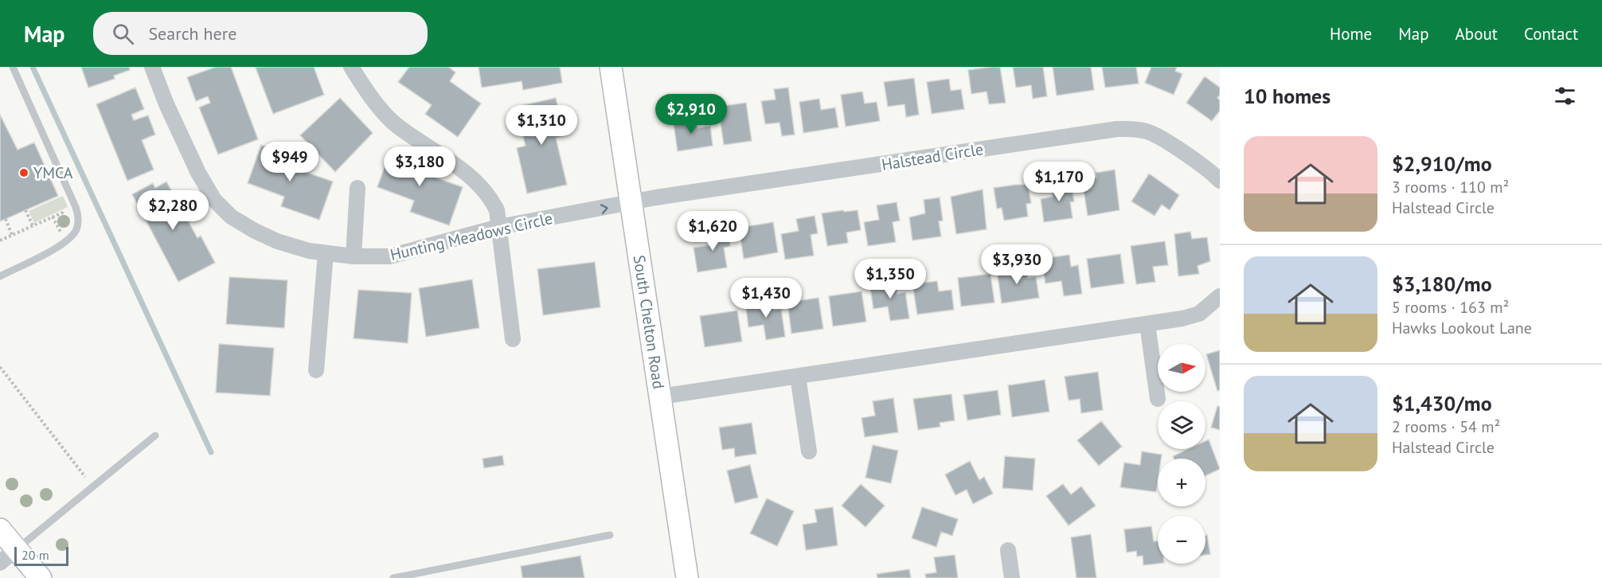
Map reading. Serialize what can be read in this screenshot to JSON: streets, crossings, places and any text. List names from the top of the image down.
{
  "streets": {
    "main road": ["South Chelton Road"],
    "street": ["Halstead Circle", "Hunting Meadows Circle"]
  },
  "crossings": [
    ["Halstead Circle", "Hunting Meadows Circle"],
    ["Halstead Circle", "South Chelton Road"],
    ["Hunting Meadows Circle", "South Chelton Road"]
  ],
  "places": ["YMCA"],
  "scale_bar": "20 m",
  "north": "right",
  "page": {
    "header": "Map",
    "search": "Search here",
    "nav": [
      "Home",
      "Map",
      "About",
      "Contact"
    ],
    "heading": "10 homes",
    "price": [
      "$2,910",
      "$1,310",
      "$949",
      "$3,180",
      "$1,170",
      "$2,280",
      "$1,620",
      "$3,930",
      "$1,350",
      "$1,430"
    ],
    "list": [
      {
        "name": "$2,910/mo",
        "note": "3 rooms · 110 m² · Halstead Circle"
      },
      {
        "name": "$3,180/mo",
        "note": "5 rooms · 163 m² · Hawks Lookout Lane"
      },
      {
        "name": "$1,430/mo",
        "note": "2 rooms · 54 m² · Halstead Circle"
      }
    ],
    "map_buttons": ["+", "−"],
    "scale": "20 m"
  }
}
